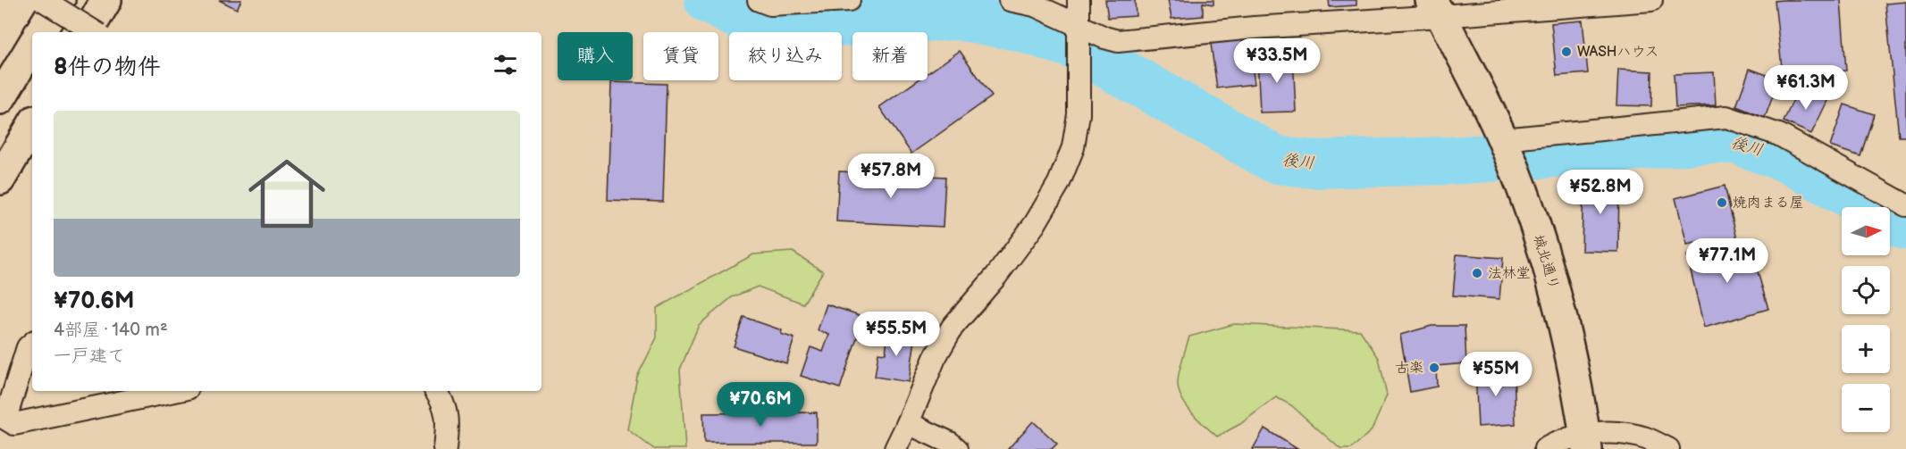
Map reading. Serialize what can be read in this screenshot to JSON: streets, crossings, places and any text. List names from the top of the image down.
{
  "streets": {
    "main road": ["城北通り"]
  },
  "water": ["後川"],
  "places": [
    "WASHハウス",
    "焼肉まる屋",
    "法林堂",
    "古楽"
  ],
  "north": "right",
  "page": {
    "chip": [
      "購入",
      "賃貸",
      "絞り込み",
      "新着"
    ],
    "heading": "8件の物件",
    "price": [
      "¥33.5M",
      "¥61.3M",
      "¥57.8M",
      "¥52.8M",
      "¥77.1M",
      "¥55.5M",
      "¥55M",
      "¥70.6M"
    ],
    "list": [
      {
        "name": "¥70.6M",
        "note": "4部屋 · 140 m² · 一戸建て"
      }
    ],
    "map_buttons": ["+", "−"]
  }
}
